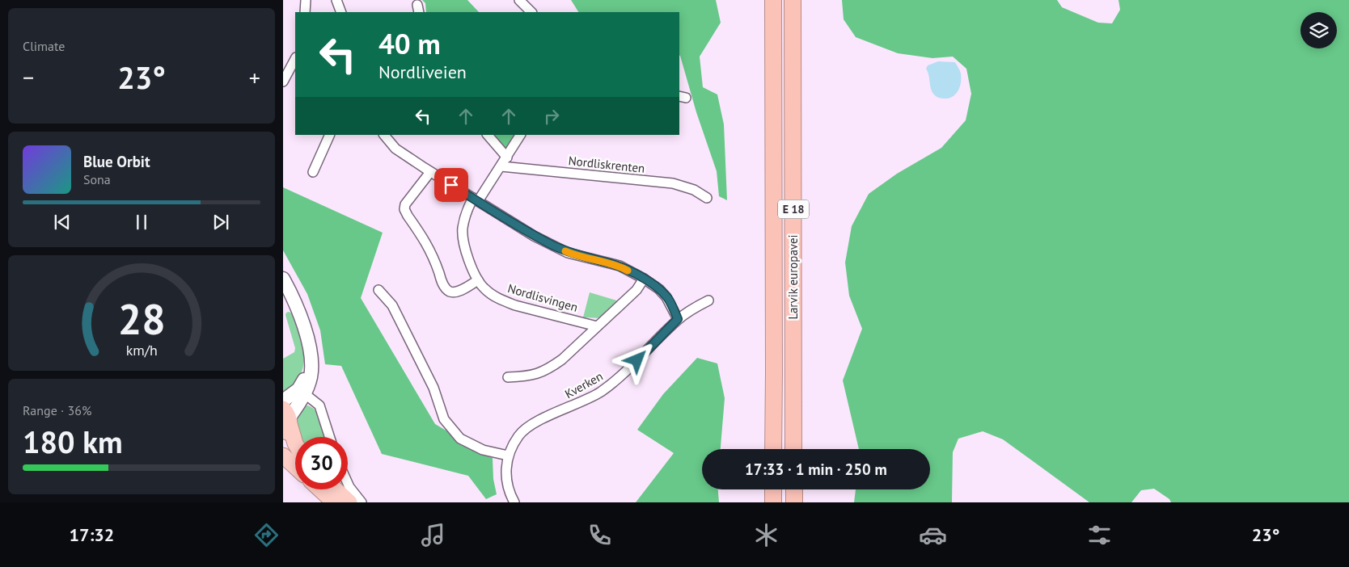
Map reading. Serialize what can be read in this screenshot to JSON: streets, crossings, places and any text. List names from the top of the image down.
{
  "streets": {
    "highway": ["E 18", "Larvik europavei"],
    "street": ["Nordliskrenten", "Nordlisvingen", "Kverken"]
  },
  "crossings": [
    ["Nordliskrenten", "Nordlisvingen"]
  ],
  "page": {
    "tile": [
      "Climate",
      ["Range · 36%", "180 km"]
    ],
    "turn": ["40 m", "Nordliveien"],
    "heat": ["−", "23°", "+"],
    "song": ["Blue Orbit", "Sona"],
    "limit": "30",
    "trip": "17:33 · 1 min · 250 m",
    "tabs": ["17:32", "23°"],
    "gauge": ["28", "km/h"]
  }
}
